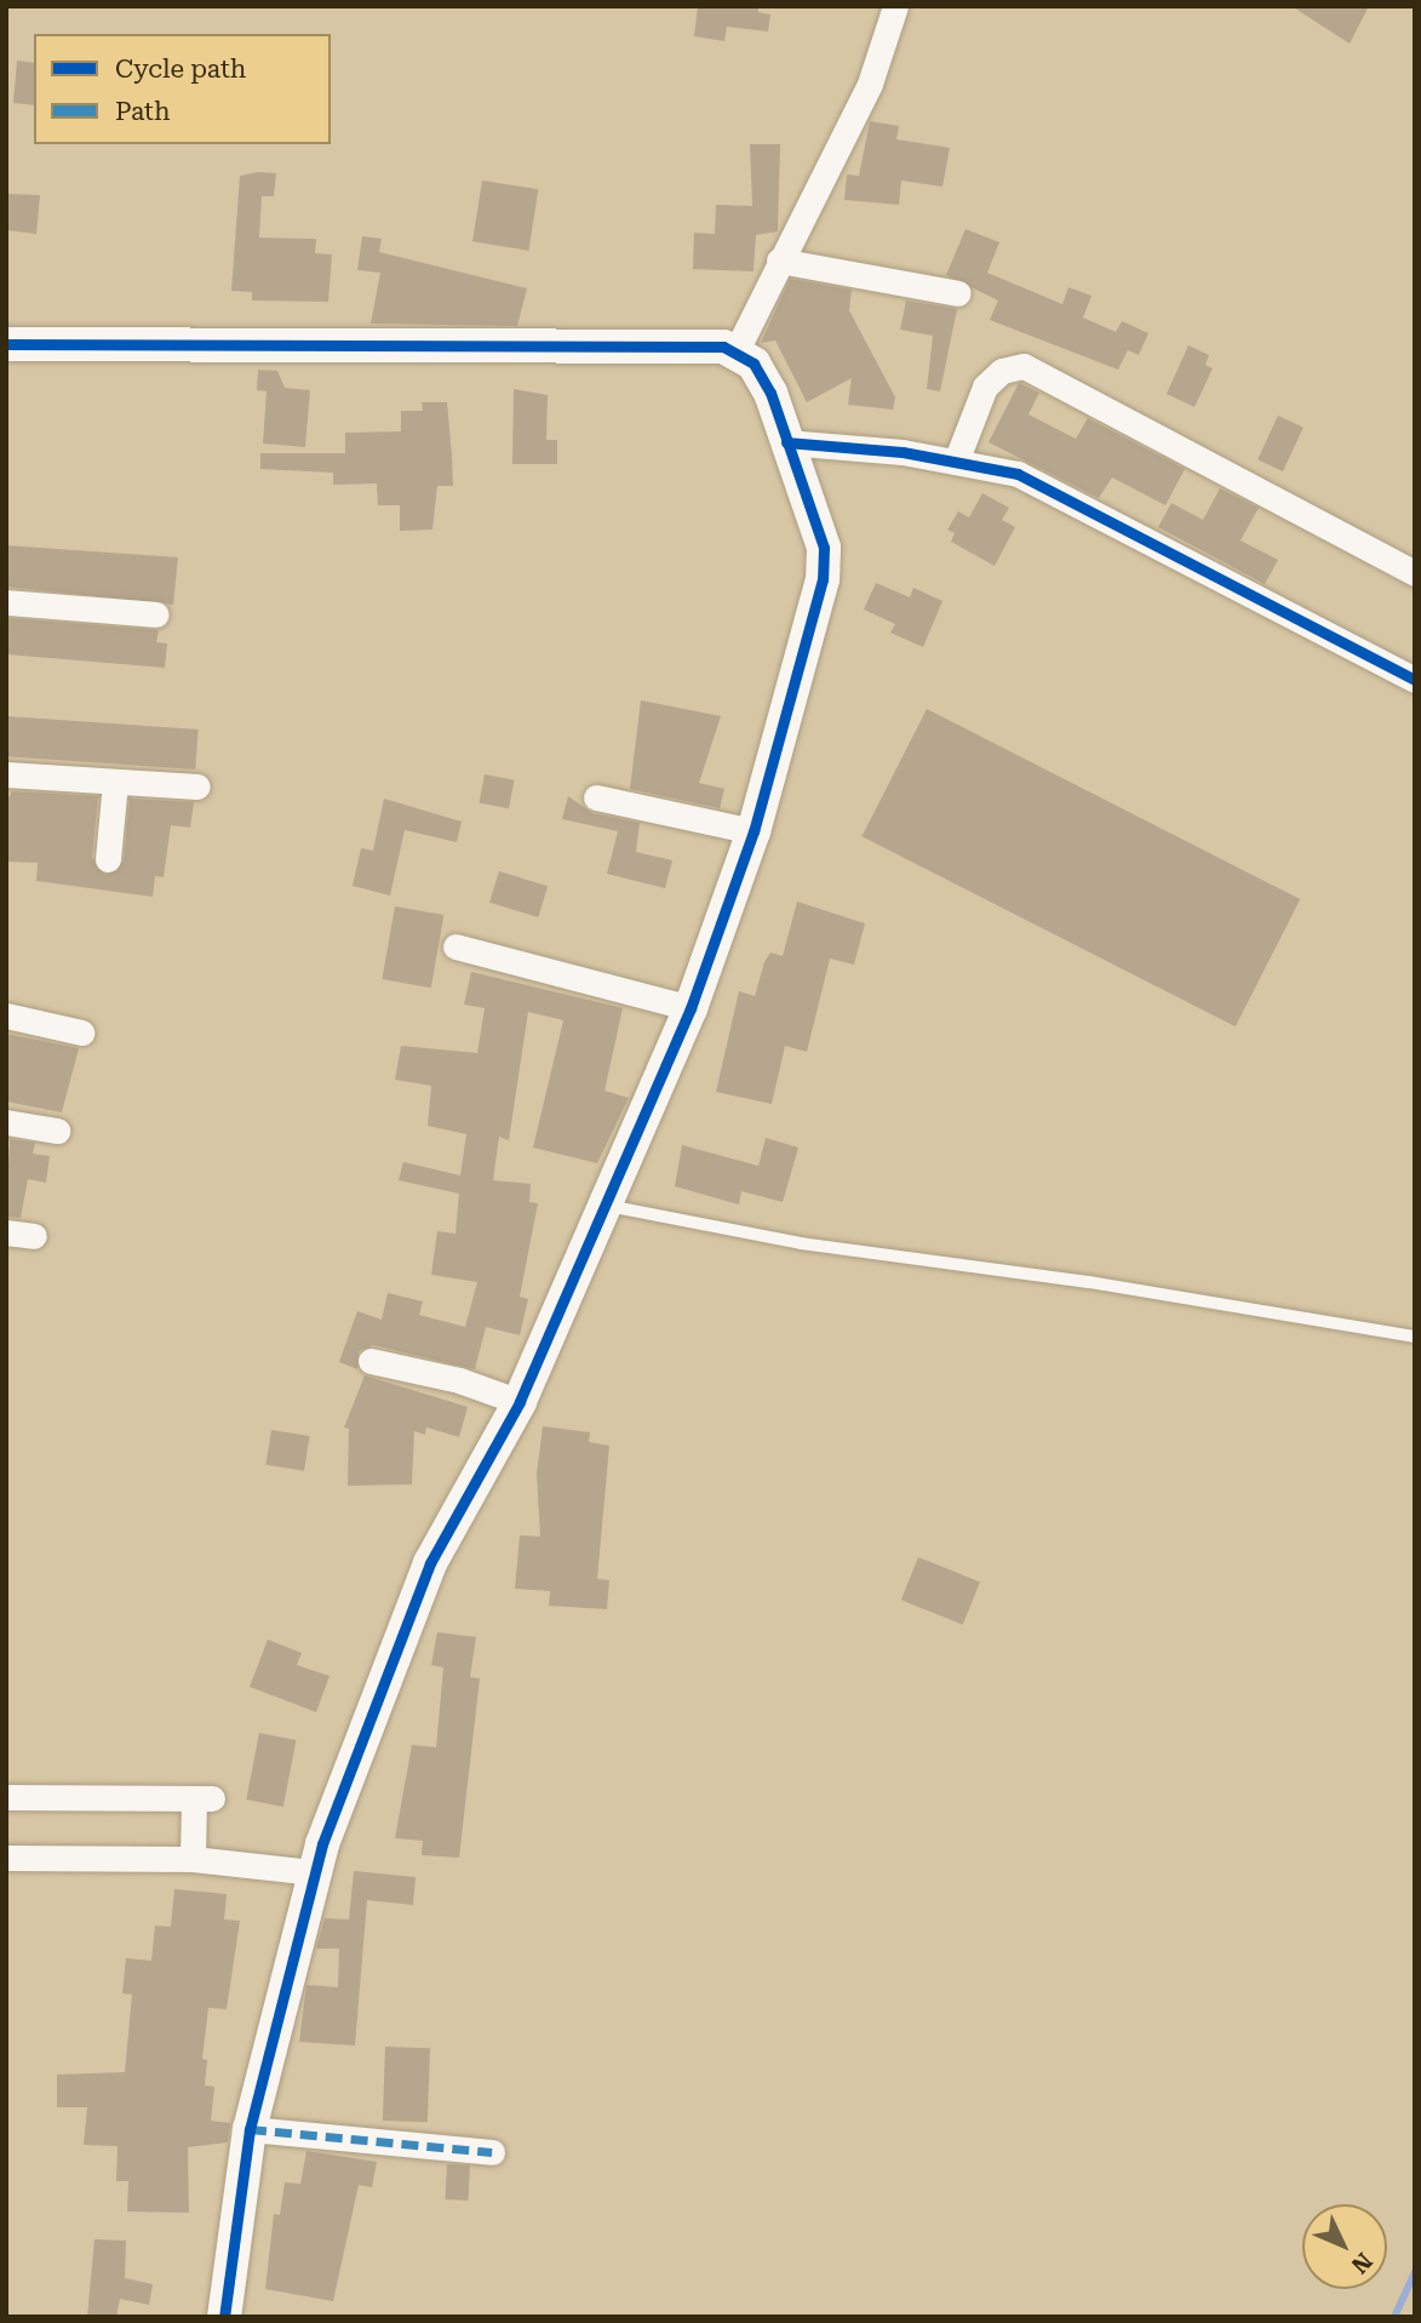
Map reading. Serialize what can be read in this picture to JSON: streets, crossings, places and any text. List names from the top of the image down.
{
  "legend": ["Cycle path", "Path"],
  "north": "bottom right"
}
